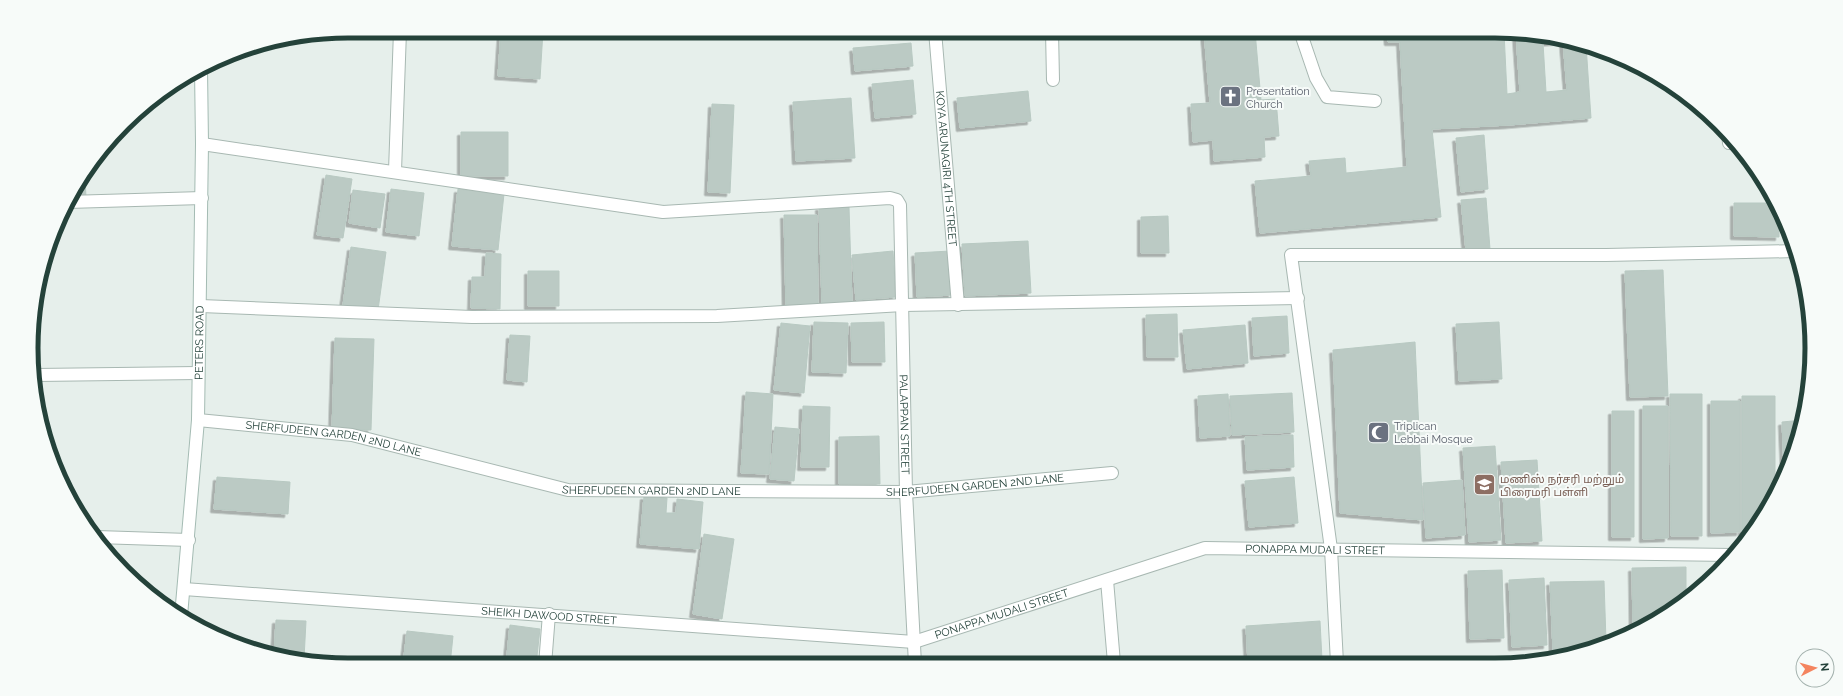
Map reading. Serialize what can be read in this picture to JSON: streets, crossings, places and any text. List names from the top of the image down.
{
  "streets": {
    "street": [
      "KOYA ARUNAGIRI 4TH STREET",
      "PETERS ROAD",
      "PALAPPAN STREET",
      "SHERFUDEEN GARDEN 2ND LANE",
      "PONAPPA MUDALI STREET",
      "SHEIKH DAWOOD STREET"
    ]
  },
  "crossings": [
    ["PETERS ROAD", "SHERFUDEEN GARDEN 2ND LANE"],
    ["PETERS ROAD", "SHEIKH DAWOOD STREET"],
    ["PALAPPAN STREET", "SHERFUDEEN GARDEN 2ND LANE"],
    ["PALAPPAN STREET", "PONAPPA MUDALI STREET"],
    ["PALAPPAN STREET", "SHEIKH DAWOOD STREET"],
    ["PONAPPA MUDALI STREET", "SHEIKH DAWOOD STREET"]
  ],
  "places": {
    "church": ["Presentation Church"],
    "mosque": ["Triplican Lebbai Mosque"],
    "school or university": ["மணிஸ் நர்சரி மற்றும் பிரைமரி பள்ளி"]
  },
  "north": "right"
}
